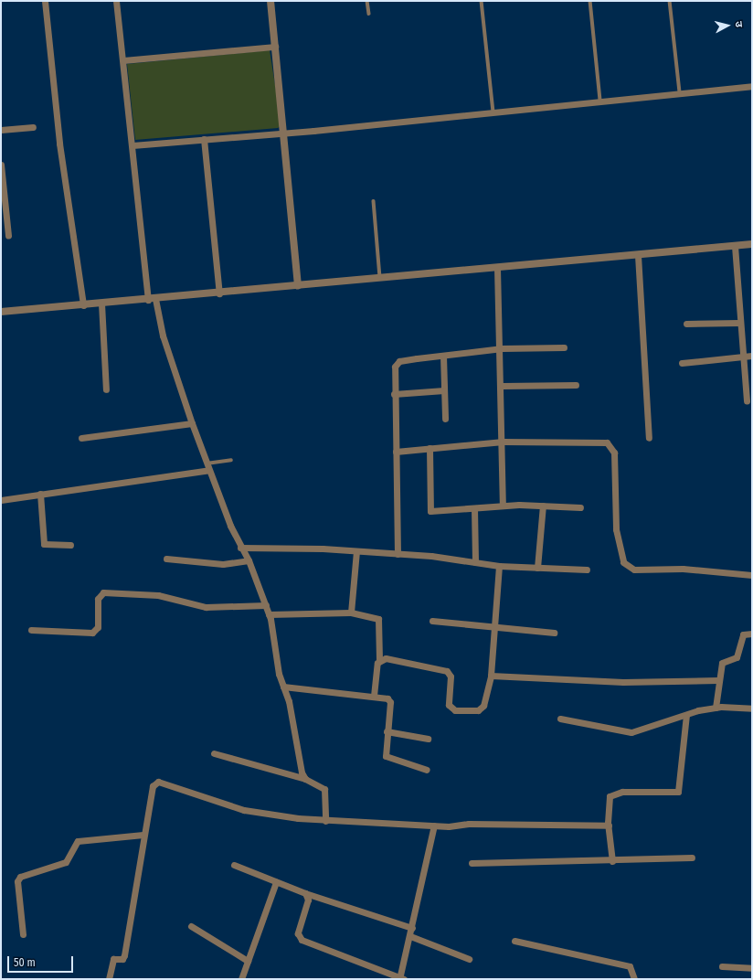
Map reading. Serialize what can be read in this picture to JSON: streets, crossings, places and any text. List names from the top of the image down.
{
  "scale_bar": "50 m",
  "north": "right"
}
